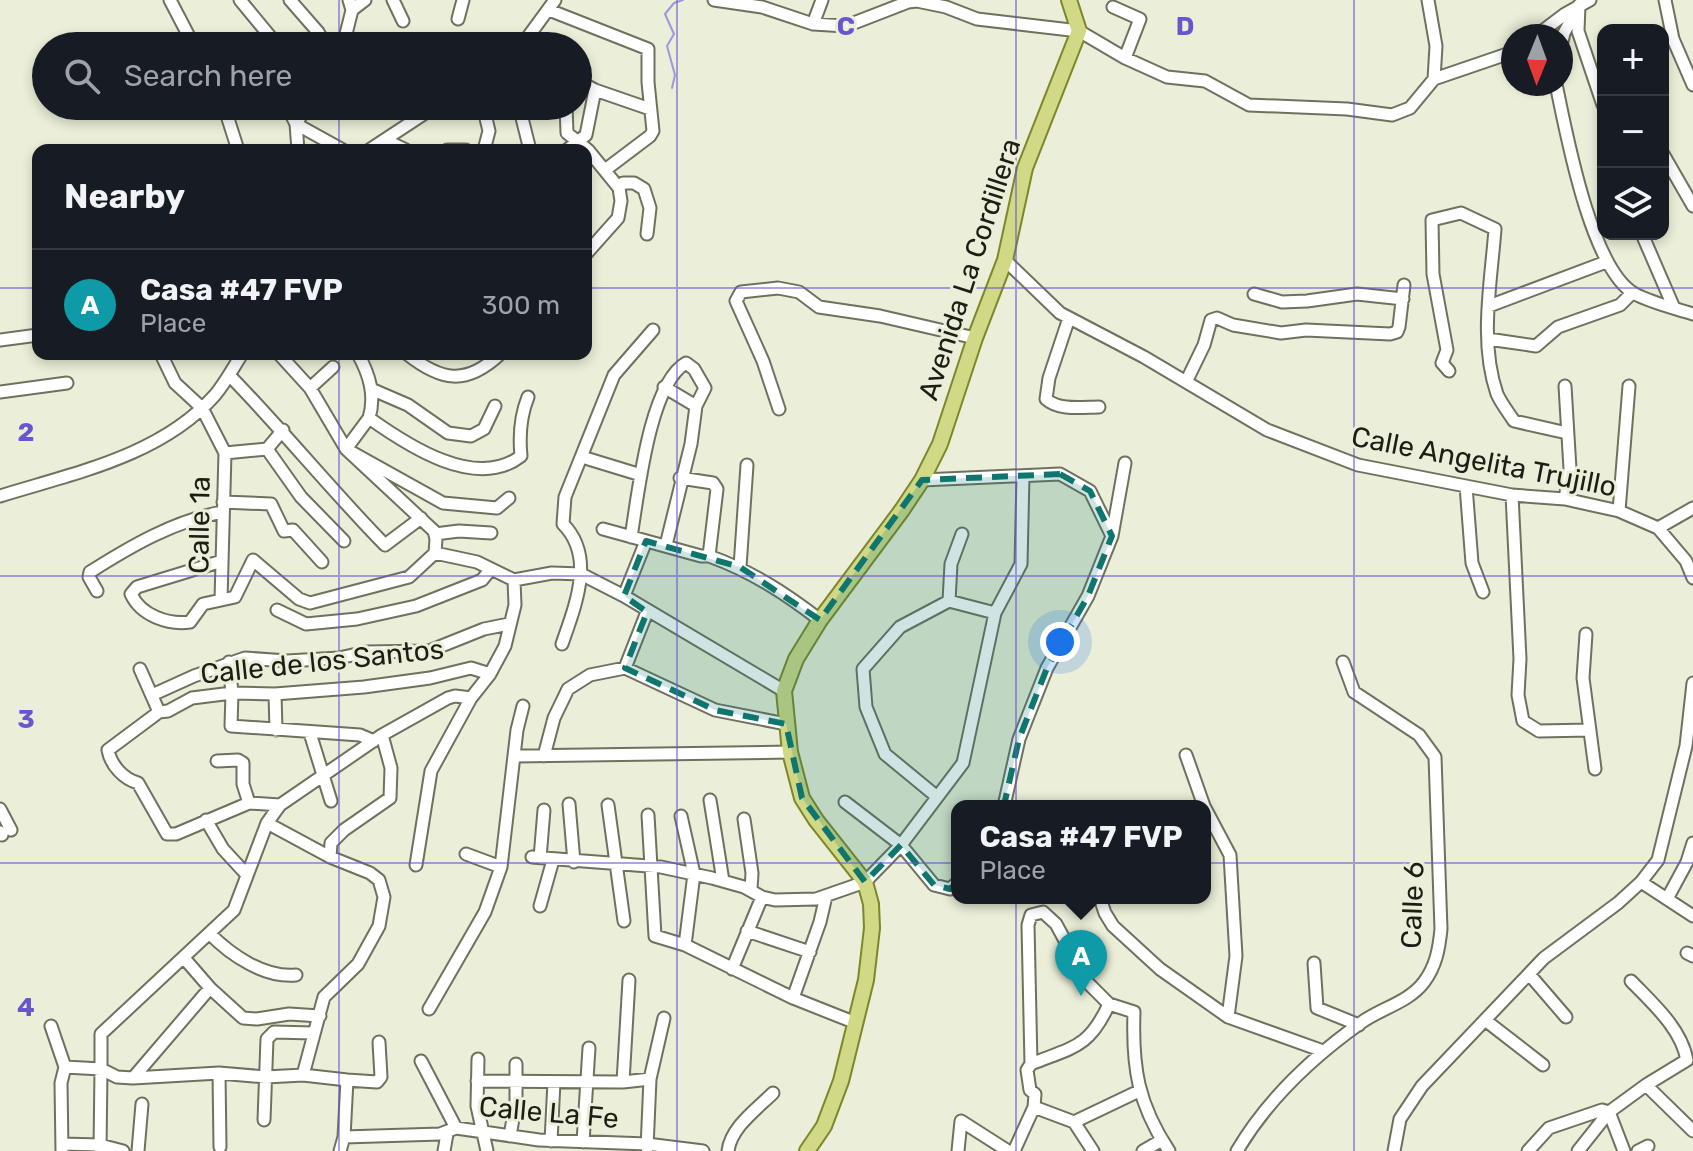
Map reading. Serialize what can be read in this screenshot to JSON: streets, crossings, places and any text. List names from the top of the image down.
{
  "streets": {
    "main road": ["Avenida La Cordillera"],
    "street": [
      "Calle Angelita Trujillo",
      "Calle 1a",
      "Calle de los Santos",
      "Calle 6",
      "Calle La Fe"
    ]
  },
  "crossings": [
    ["Avenida La Cordillera", "Calle Angelita Trujillo"]
  ],
  "north": "bottom",
  "page": {
    "map_buttons": ["+", "−"],
    "search": "Search here",
    "heading": "Nearby",
    "list": [
      {
        "mark": "A",
        "name": "Casa #47 FVP",
        "note": "Place",
        "value": "300 m"
      }
    ],
    "popup": ["Casa #47 FVP", "Place"],
    "pins": "A"
  },
  "grid": {
    "columns": ["C", "D"],
    "rows": ["2", "3", "4"]
  }
}
